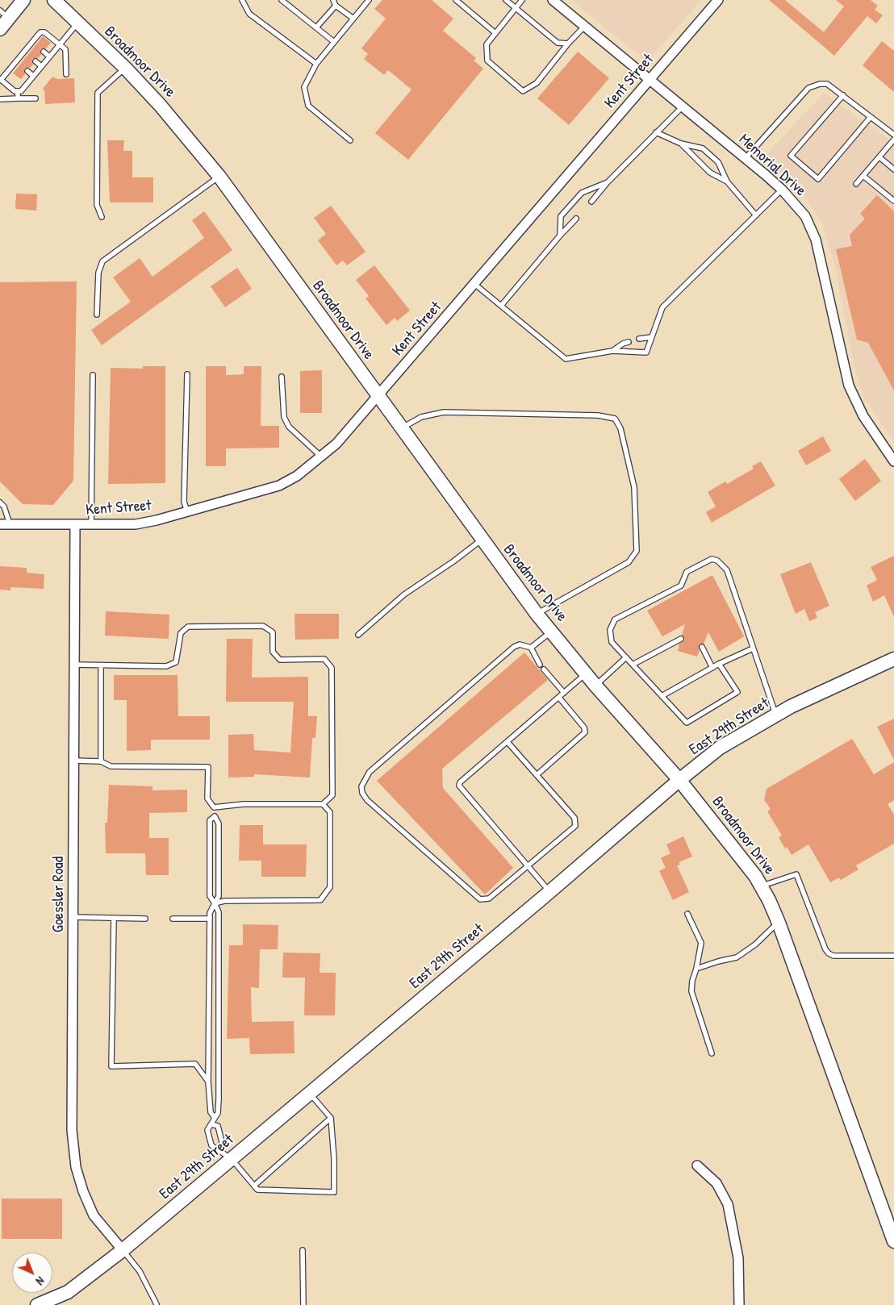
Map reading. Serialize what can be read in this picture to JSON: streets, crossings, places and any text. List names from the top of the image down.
{
  "streets": {
    "street": [
      "Broadmoor Drive",
      "Kent Street",
      "Memorial Drive",
      "East 29th Street",
      "Goessler Road"
    ]
  },
  "crossings": [
    ["Broadmoor Drive", "Kent Street"],
    ["Broadmoor Drive", "East 29th Street"],
    ["Kent Street", "Memorial Drive"],
    ["Kent Street", "Goessler Road"],
    ["East 29th Street", "Goessler Road"]
  ],
  "north": "bottom right"
}
